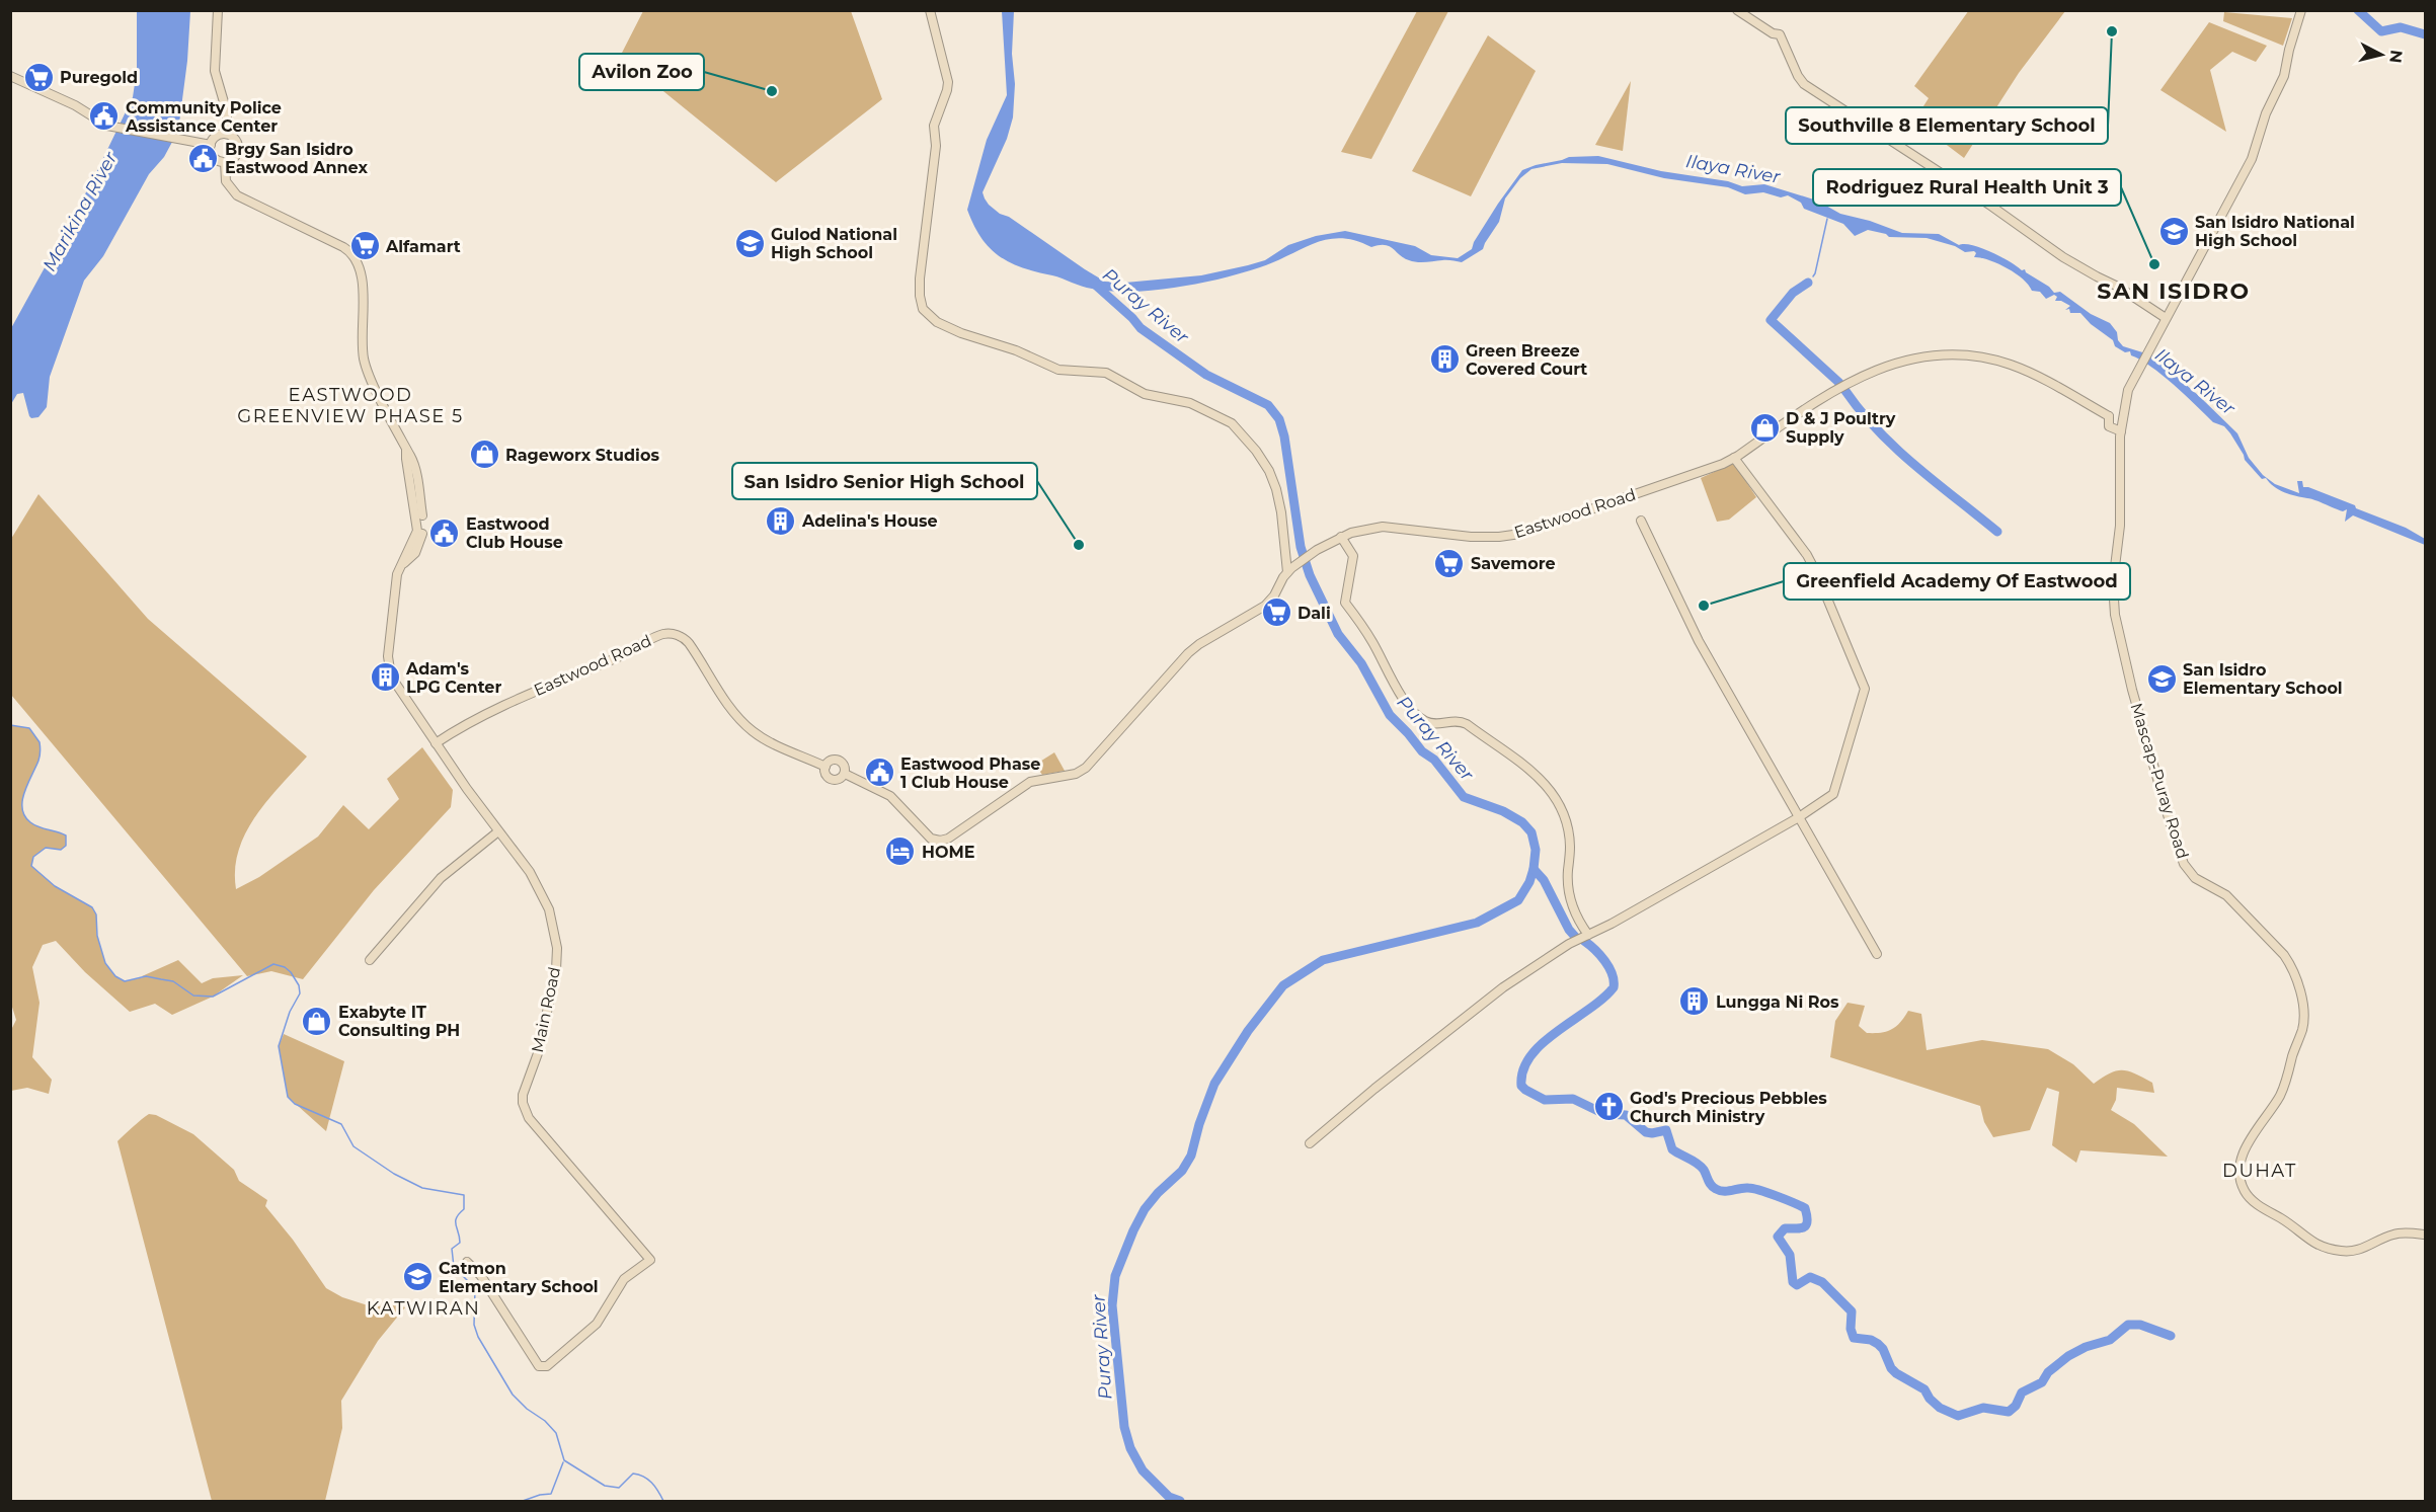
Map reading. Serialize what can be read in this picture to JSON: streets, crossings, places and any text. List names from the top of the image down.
{
  "streets": {
    "street": ["Eastwood Road", "Mascap-Puray Road", "Main Road"]
  },
  "crossings": [
    ["Eastwood Road", "Mascap-Puray Road"],
    ["Eastwood Road", "Main Road"]
  ],
  "districts": [
    "SAN ISIDRO",
    "EASTWOOD GREENVIEW PHASE 5",
    "DUHAT",
    "KATWIRAN"
  ],
  "water": ["Ilaya River", "Marikina River", "Puray River"],
  "places": {
    "other": [
      "Southville 8 Elementary School",
      "Avilon Zoo",
      "Rodriguez Rural Health Unit 3",
      "San Isidro Senior High School",
      "Greenfield Academy Of Eastwood"
    ],
    "supermarket": [
      "Puregold",
      "Alfamart",
      "Savemore",
      "Dali"
    ],
    "public building": [
      "Community Police Assistance Center",
      "Brgy San Isidro Eastwood Annex",
      "Eastwood Club House",
      "Eastwood Phase 1 Club House"
    ],
    "school or university": [
      "San Isidro National High School",
      "Gulod National High School",
      "San Isidro Elementary School",
      "Catmon Elementary School"
    ],
    "building": [
      "Green Breeze Covered Court",
      "Adelina's House",
      "Adam's LPG Center",
      "Lungga Ni Ros"
    ],
    "shop": ["D & J Poultry Supply", "Rageworx Studios", "Exabyte IT Consulting PH"],
    "hotel": ["HOME"],
    "church": ["God's Precious Pebbles Church Ministry"]
  },
  "north": "right"
}
